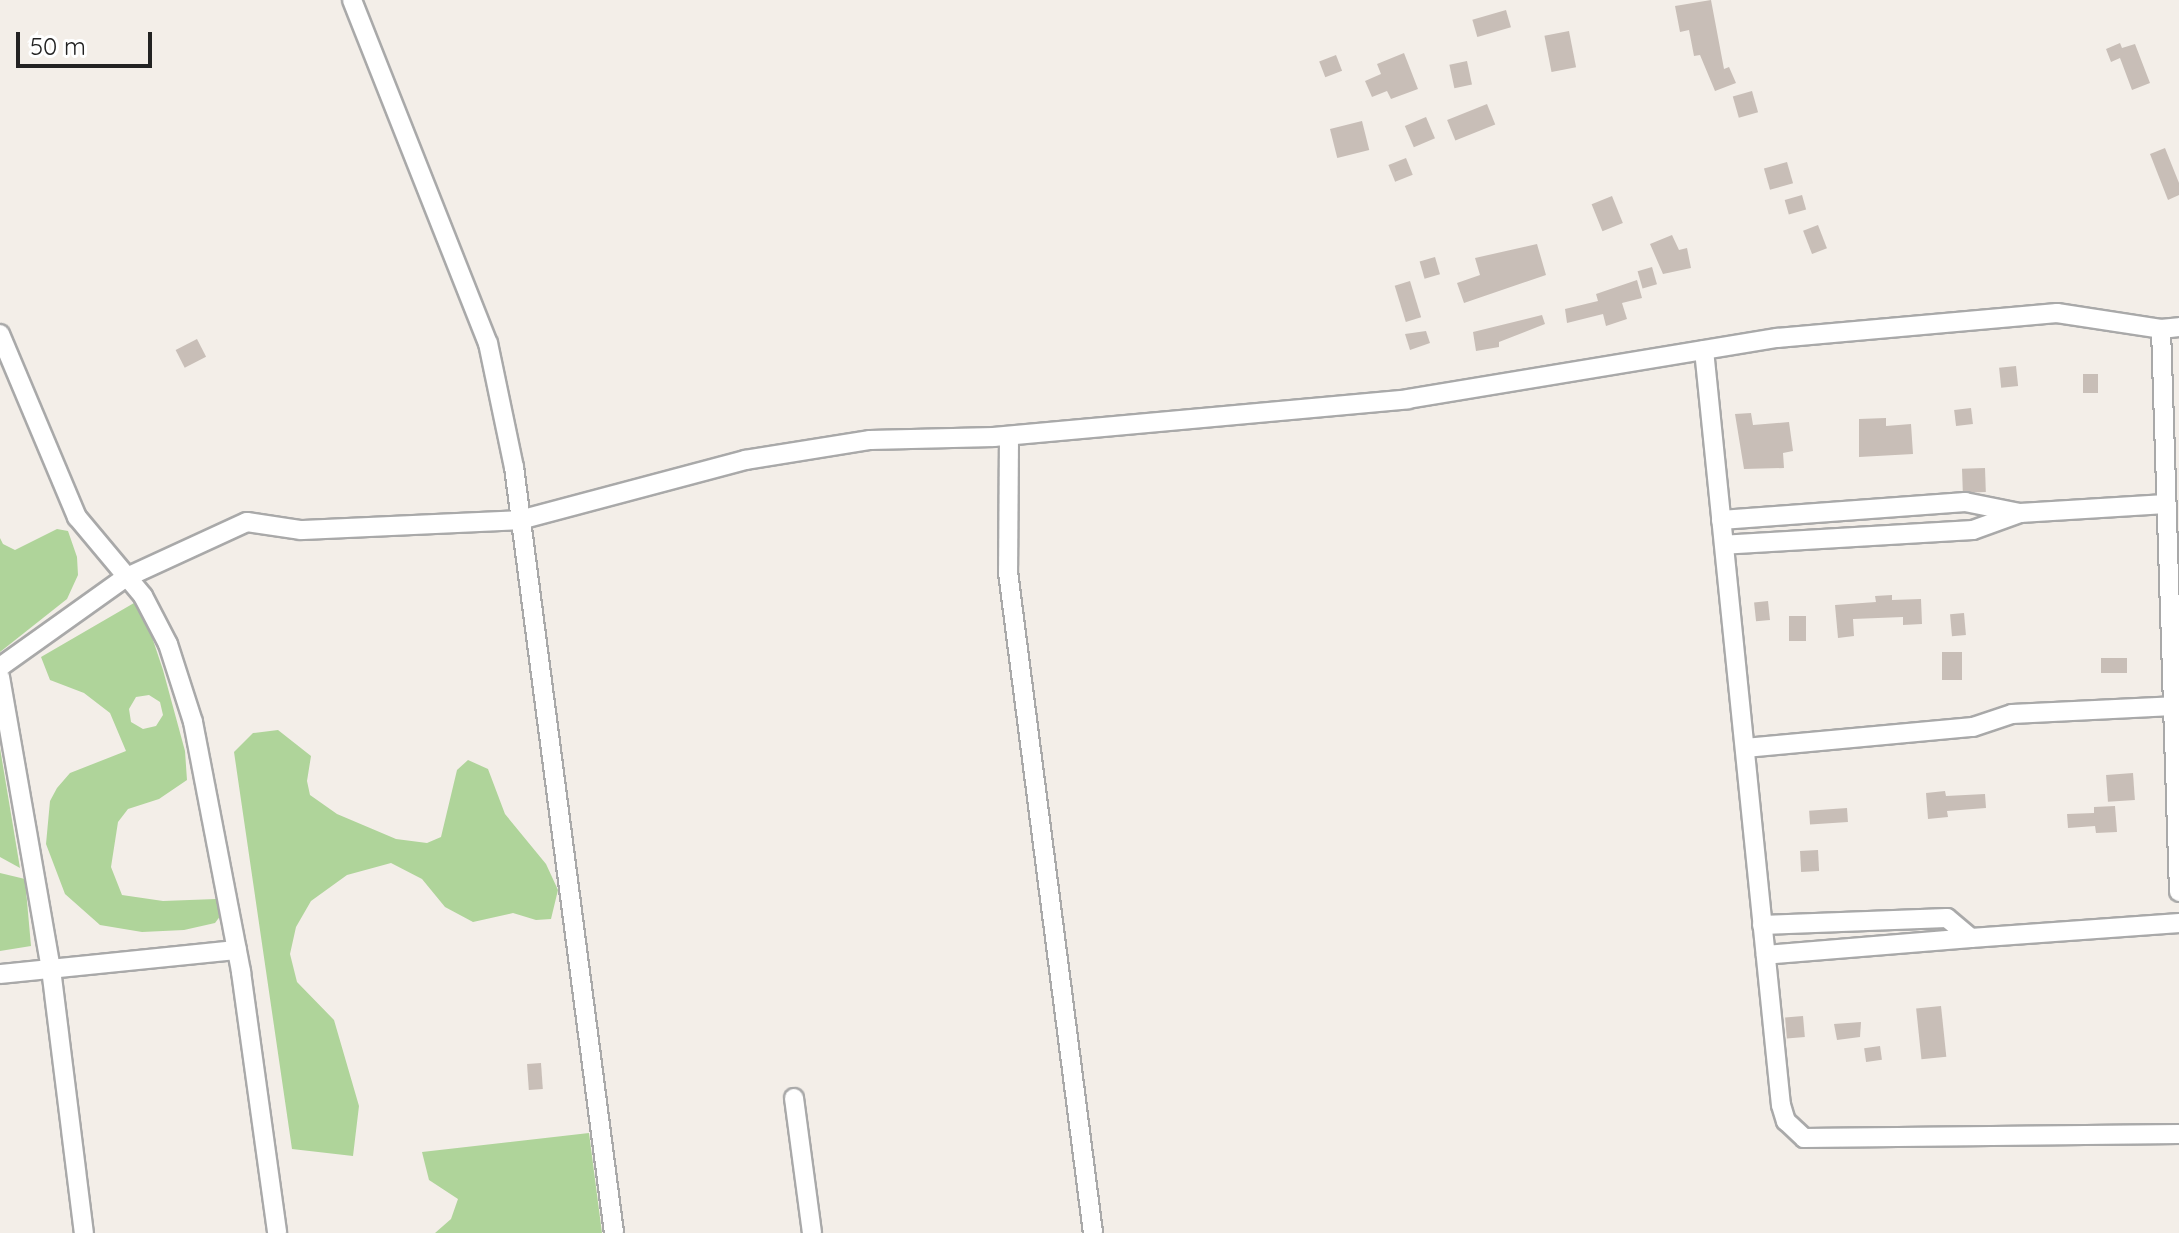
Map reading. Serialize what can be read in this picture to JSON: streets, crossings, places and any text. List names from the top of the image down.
{
  "scale_bar": "50 m"
}
